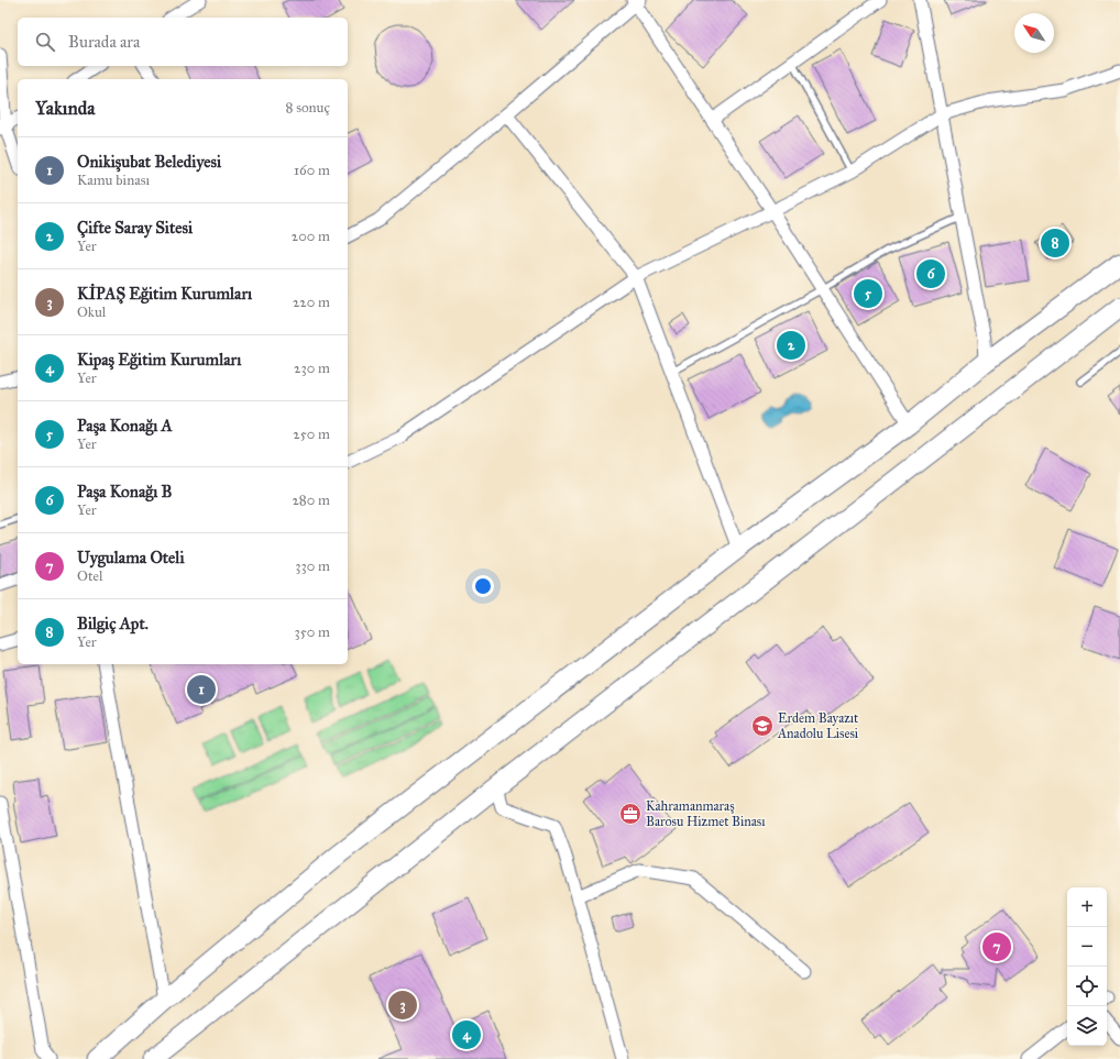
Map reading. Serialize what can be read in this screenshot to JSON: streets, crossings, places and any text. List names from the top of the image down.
{
  "places": {
    "school or university": ["Erdem Bayazıt Anadolu Lisesi"],
    "office": ["Kahramanmaraş Barosu Hizmet Binası"]
  },
  "north": "top left",
  "page": {
    "search": "Burada ara",
    "heading": ["Yakında", "8 sonuç"],
    "list": [
      {
        "mark": "1",
        "name": "Onikişubat Belediyesi",
        "note": "Kamu binası",
        "value": "160 m"
      },
      {
        "mark": "2",
        "name": "Çifte Saray Sitesi",
        "note": "Yer",
        "value": "200 m"
      },
      {
        "mark": "3",
        "name": "KİPAŞ Eğitim Kurumları",
        "note": "Okul",
        "value": "220 m"
      },
      {
        "mark": "4",
        "name": "Kipaş Eğitim Kurumları",
        "note": "Yer",
        "value": "230 m"
      },
      {
        "mark": "5",
        "name": "Paşa Konağı A",
        "note": "Yer",
        "value": "250 m"
      },
      {
        "mark": "6",
        "name": "Paşa Konağı B",
        "note": "Yer",
        "value": "280 m"
      },
      {
        "mark": "7",
        "name": "Uygulama Oteli",
        "note": "Otel",
        "value": "330 m"
      },
      {
        "mark": "8",
        "name": "Bilgiç Apt.",
        "note": "Yer",
        "value": "350 m"
      }
    ],
    "pins": [
      "8",
      "6",
      "5",
      "2",
      "1",
      "7",
      "3",
      "4"
    ],
    "map_buttons": ["+", "−"]
  }
}
